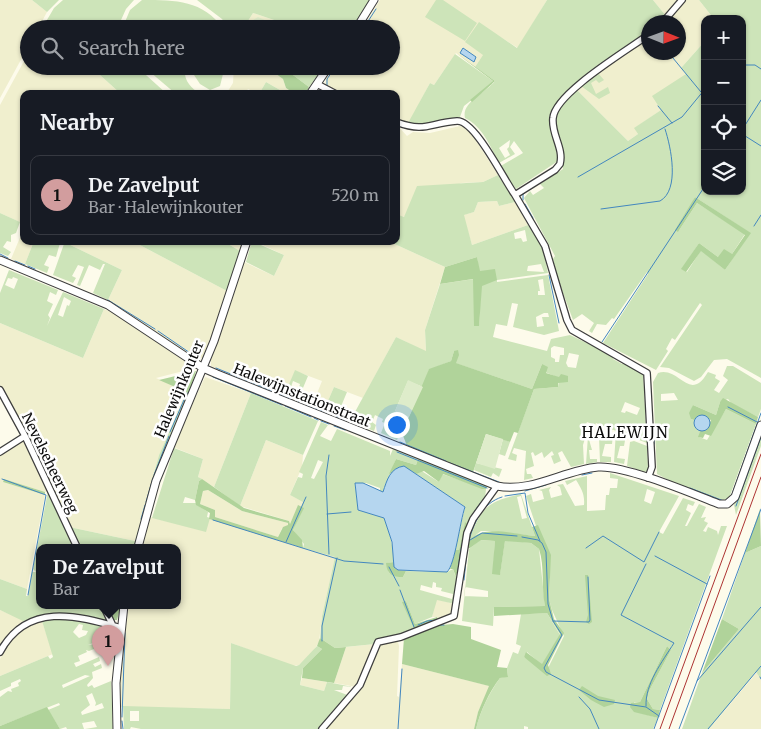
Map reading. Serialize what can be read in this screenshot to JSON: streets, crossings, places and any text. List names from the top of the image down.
{
  "streets": {
    "street": ["Halewijnkouter", "Halewijnstationstraat", "Nevelseheerweg"]
  },
  "crossings": [
    ["Halewijnkouter", "Halewijnstationstraat"]
  ],
  "districts": ["HALEWIJN"],
  "north": "right",
  "page": {
    "map_buttons": ["+", "−"],
    "search": "Search here",
    "heading": "Nearby",
    "list": [
      {
        "mark": "1",
        "name": "De Zavelput",
        "note": "Bar · Halewijnkouter",
        "value": "520 m"
      }
    ],
    "popup": ["De Zavelput", "Bar"],
    "pins": "1"
  }
}
